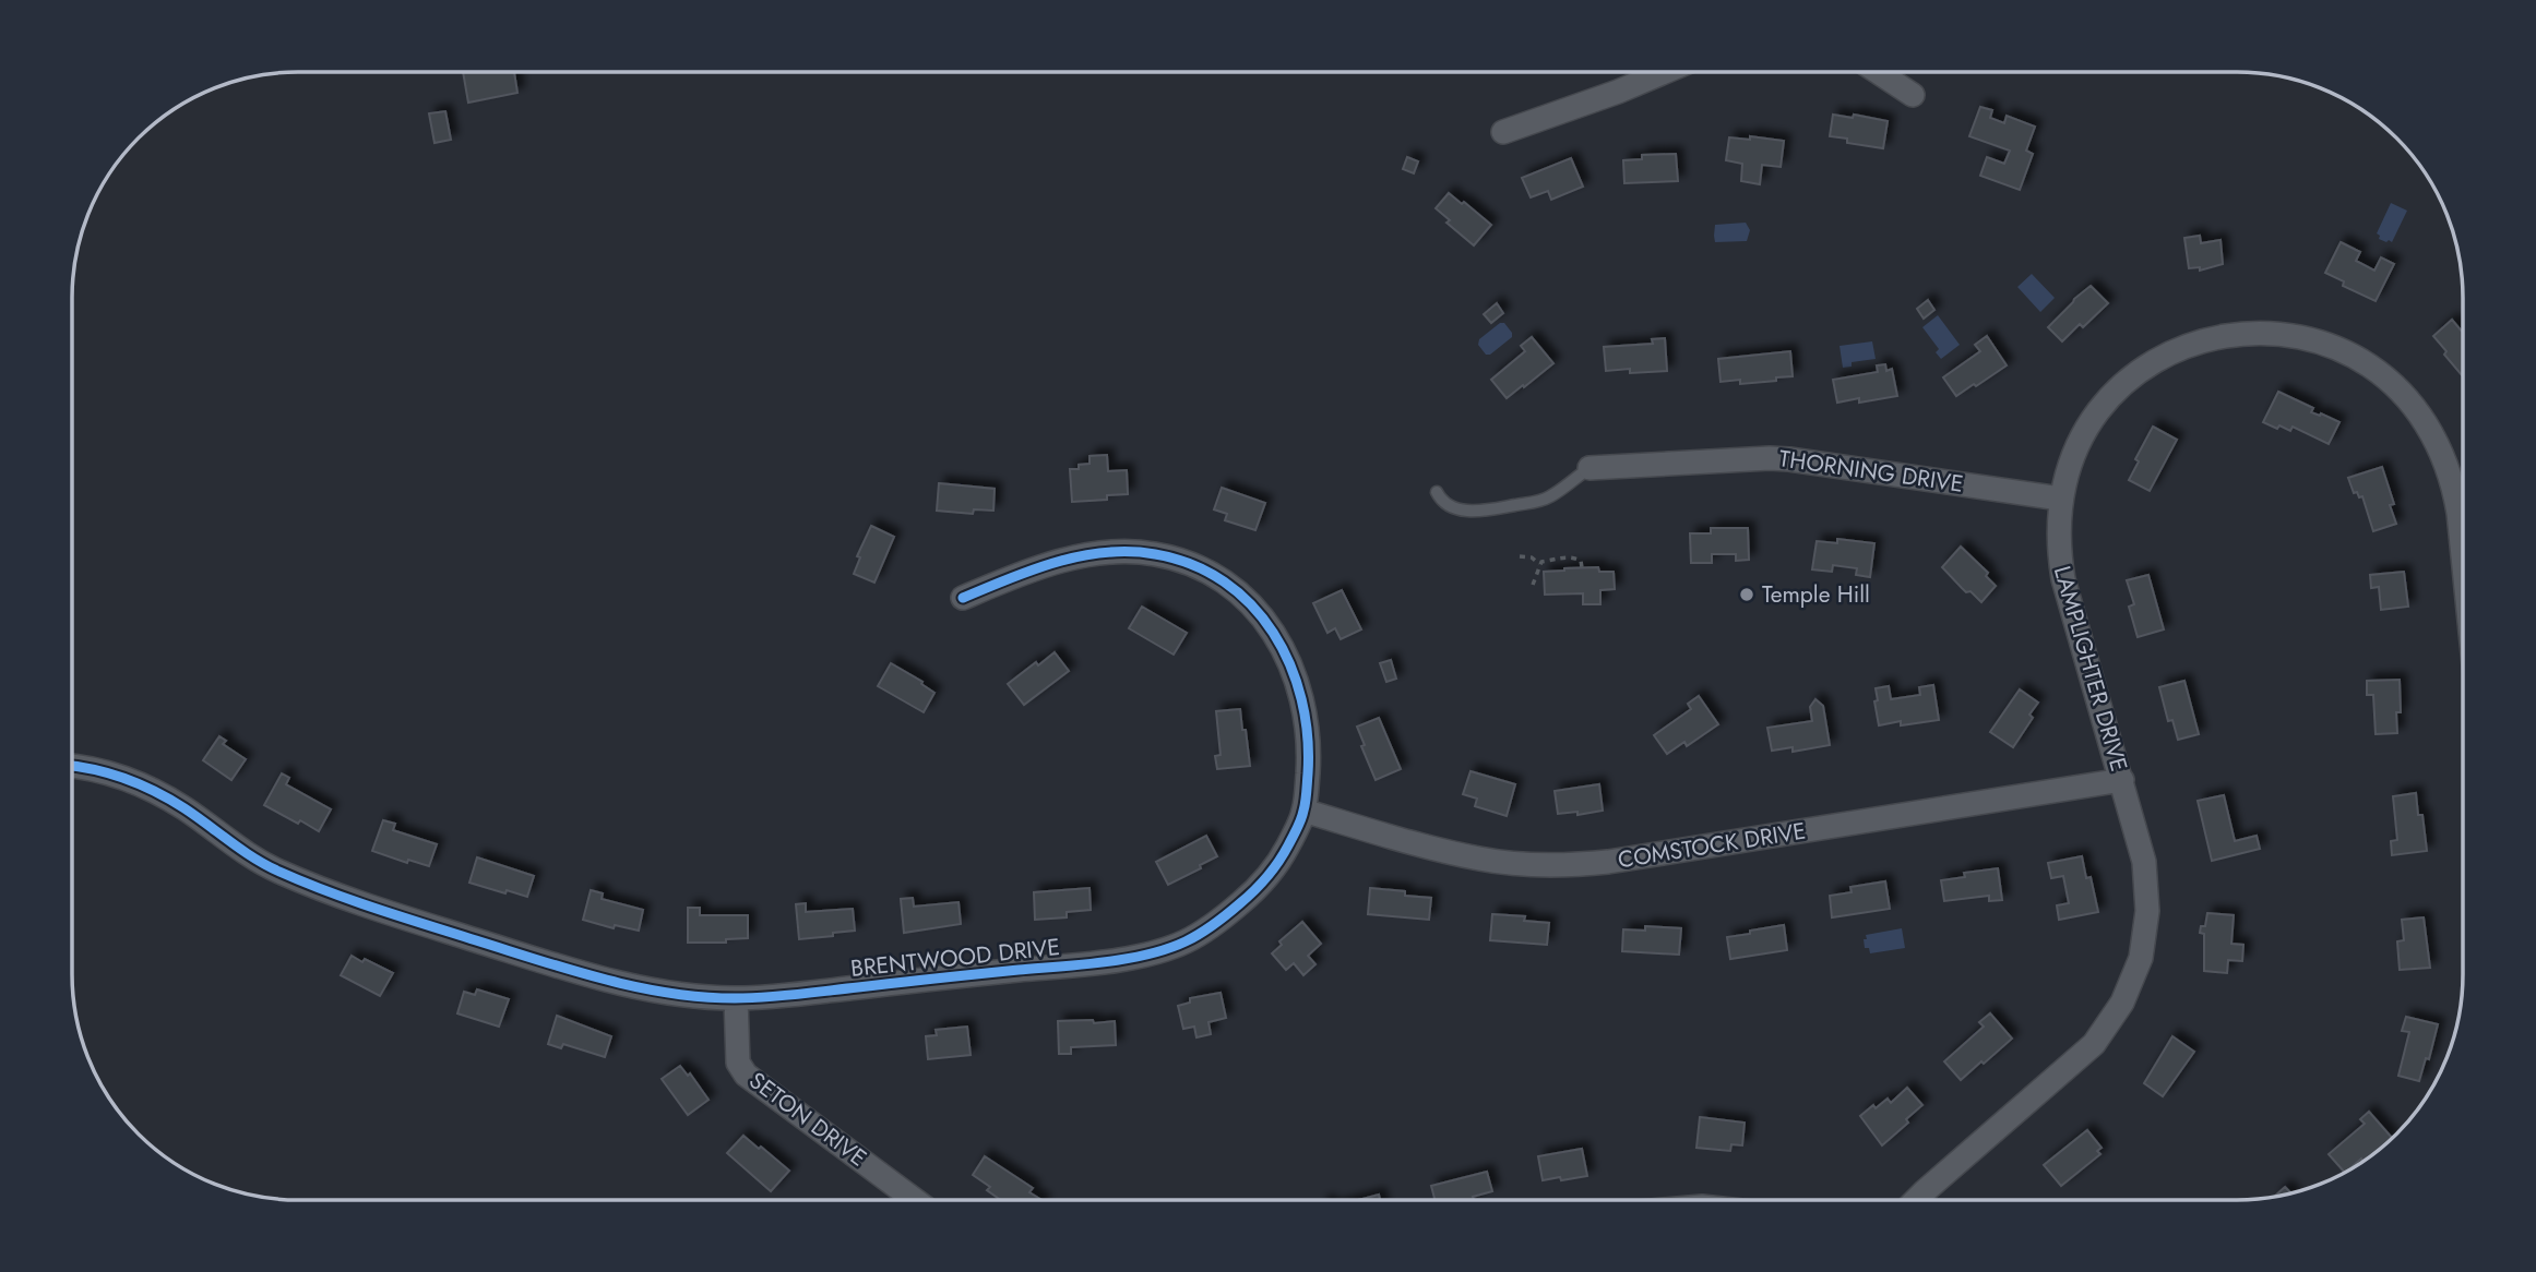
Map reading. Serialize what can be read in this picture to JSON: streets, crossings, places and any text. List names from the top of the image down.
{
  "streets": {
    "street": [
      "THORNING DRIVE",
      "LAMPLIGHTER DRIVE",
      "COMSTOCK DRIVE",
      "BRENTWOOD DRIVE",
      "SETON DRIVE"
    ]
  },
  "crossings": [
    ["THORNING DRIVE", "LAMPLIGHTER DRIVE"],
    ["LAMPLIGHTER DRIVE", "COMSTOCK DRIVE"],
    ["COMSTOCK DRIVE", "BRENTWOOD DRIVE"],
    ["BRENTWOOD DRIVE", "SETON DRIVE"]
  ],
  "places": ["Temple Hill"]
}
